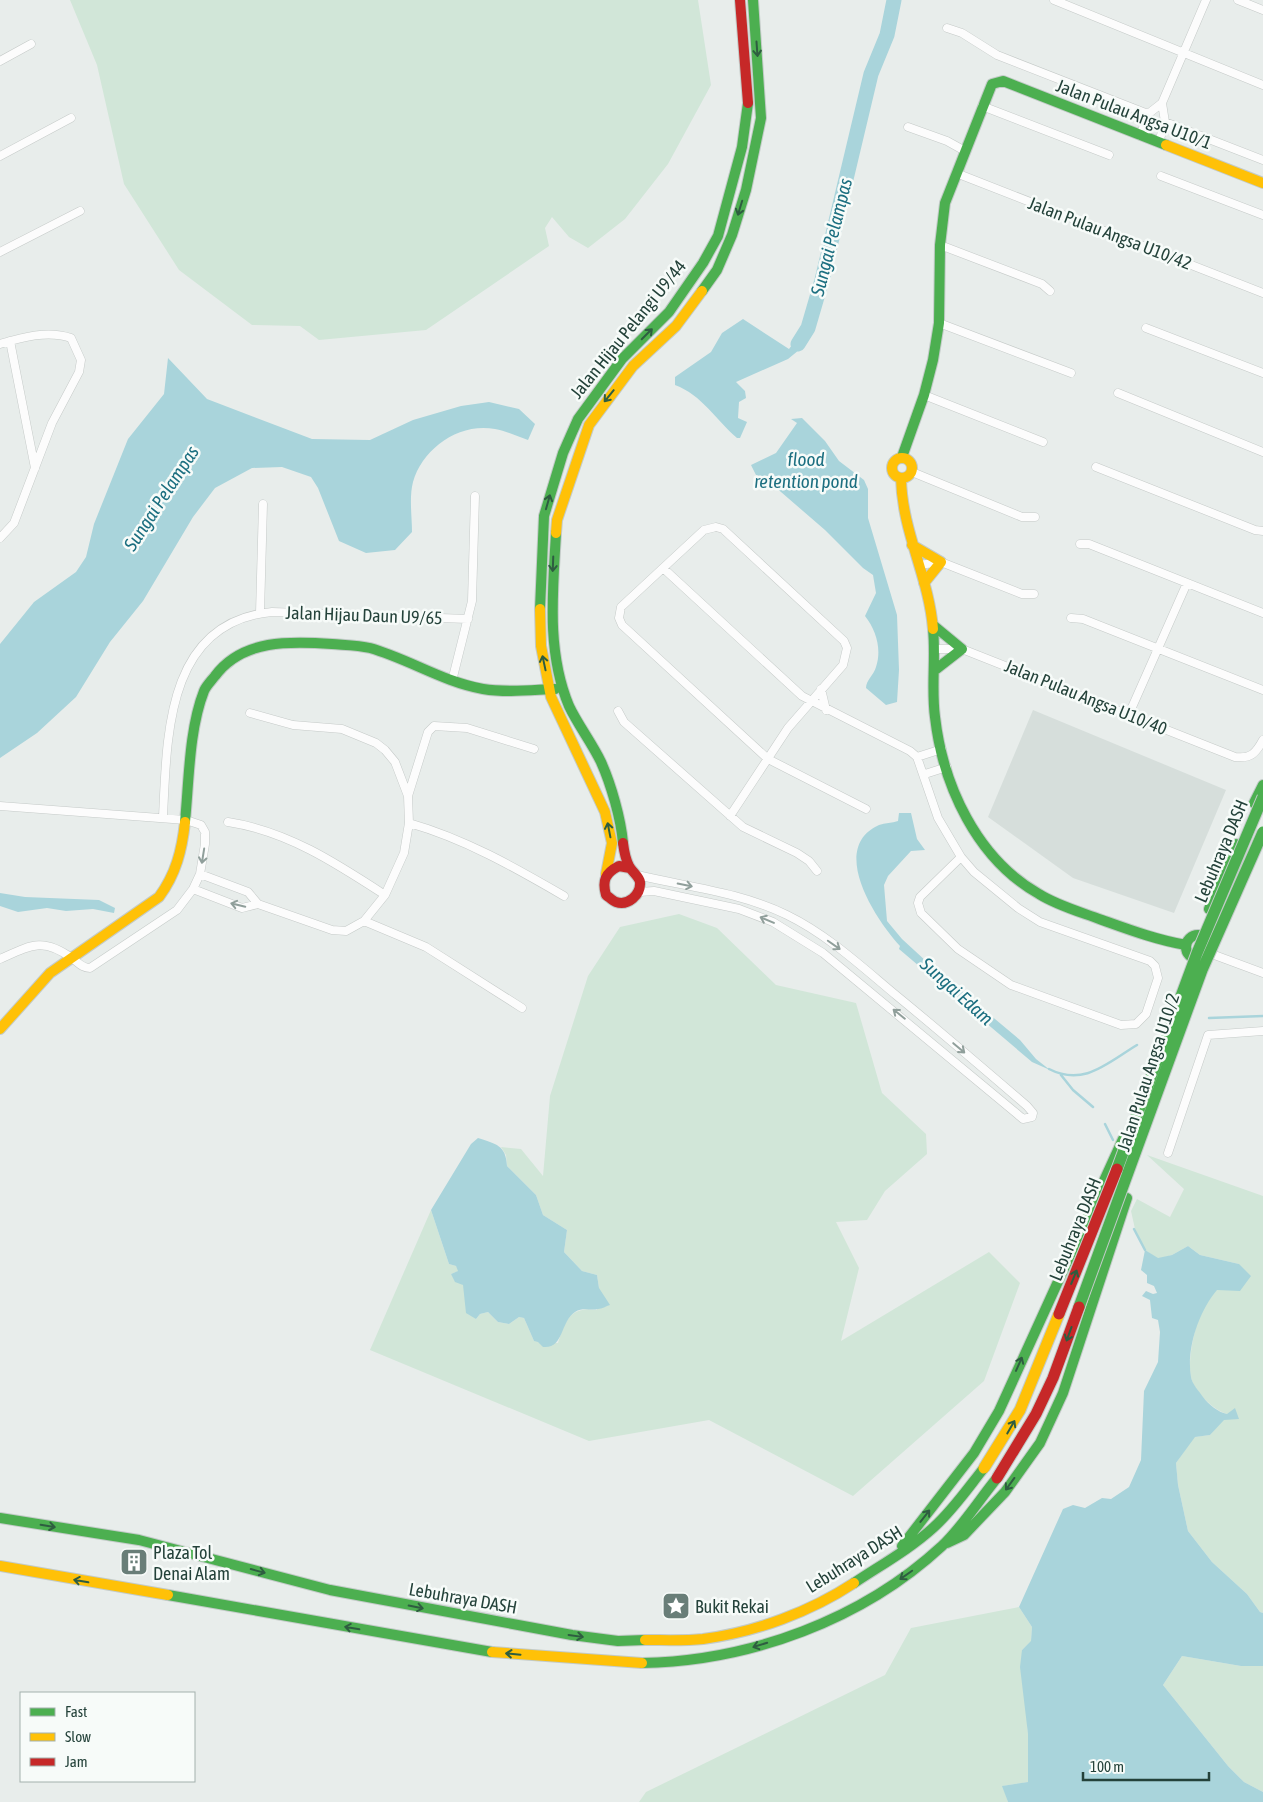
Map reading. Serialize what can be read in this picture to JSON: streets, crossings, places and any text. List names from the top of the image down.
{
  "streets": {
    "main road": [
      "Jalan Pulau Angsa U10/1",
      "Jalan Hijau Pelangi U9/44",
      "Lebuhraya DASH",
      "Jalan Pulau Angsa U10/2"
    ],
    "street": ["Jalan Pulau Angsa U10/42", "Jalan Hijau Daun U9/65", "Jalan Pulau Angsa U10/40"]
  },
  "crossings": [
    ["Lebuhraya DASH", "Jalan Pulau Angsa U10/2"]
  ],
  "water": ["Sungai Pelampas", "flood retention pond", "Sungai Edam"],
  "places": {
    "building": ["Plaza Tol Denai Alam"],
    "place": ["Bukit Rekai"]
  },
  "legend": ["Fast", "Slow", "Jam"],
  "scale_bar": "100 m"
}
